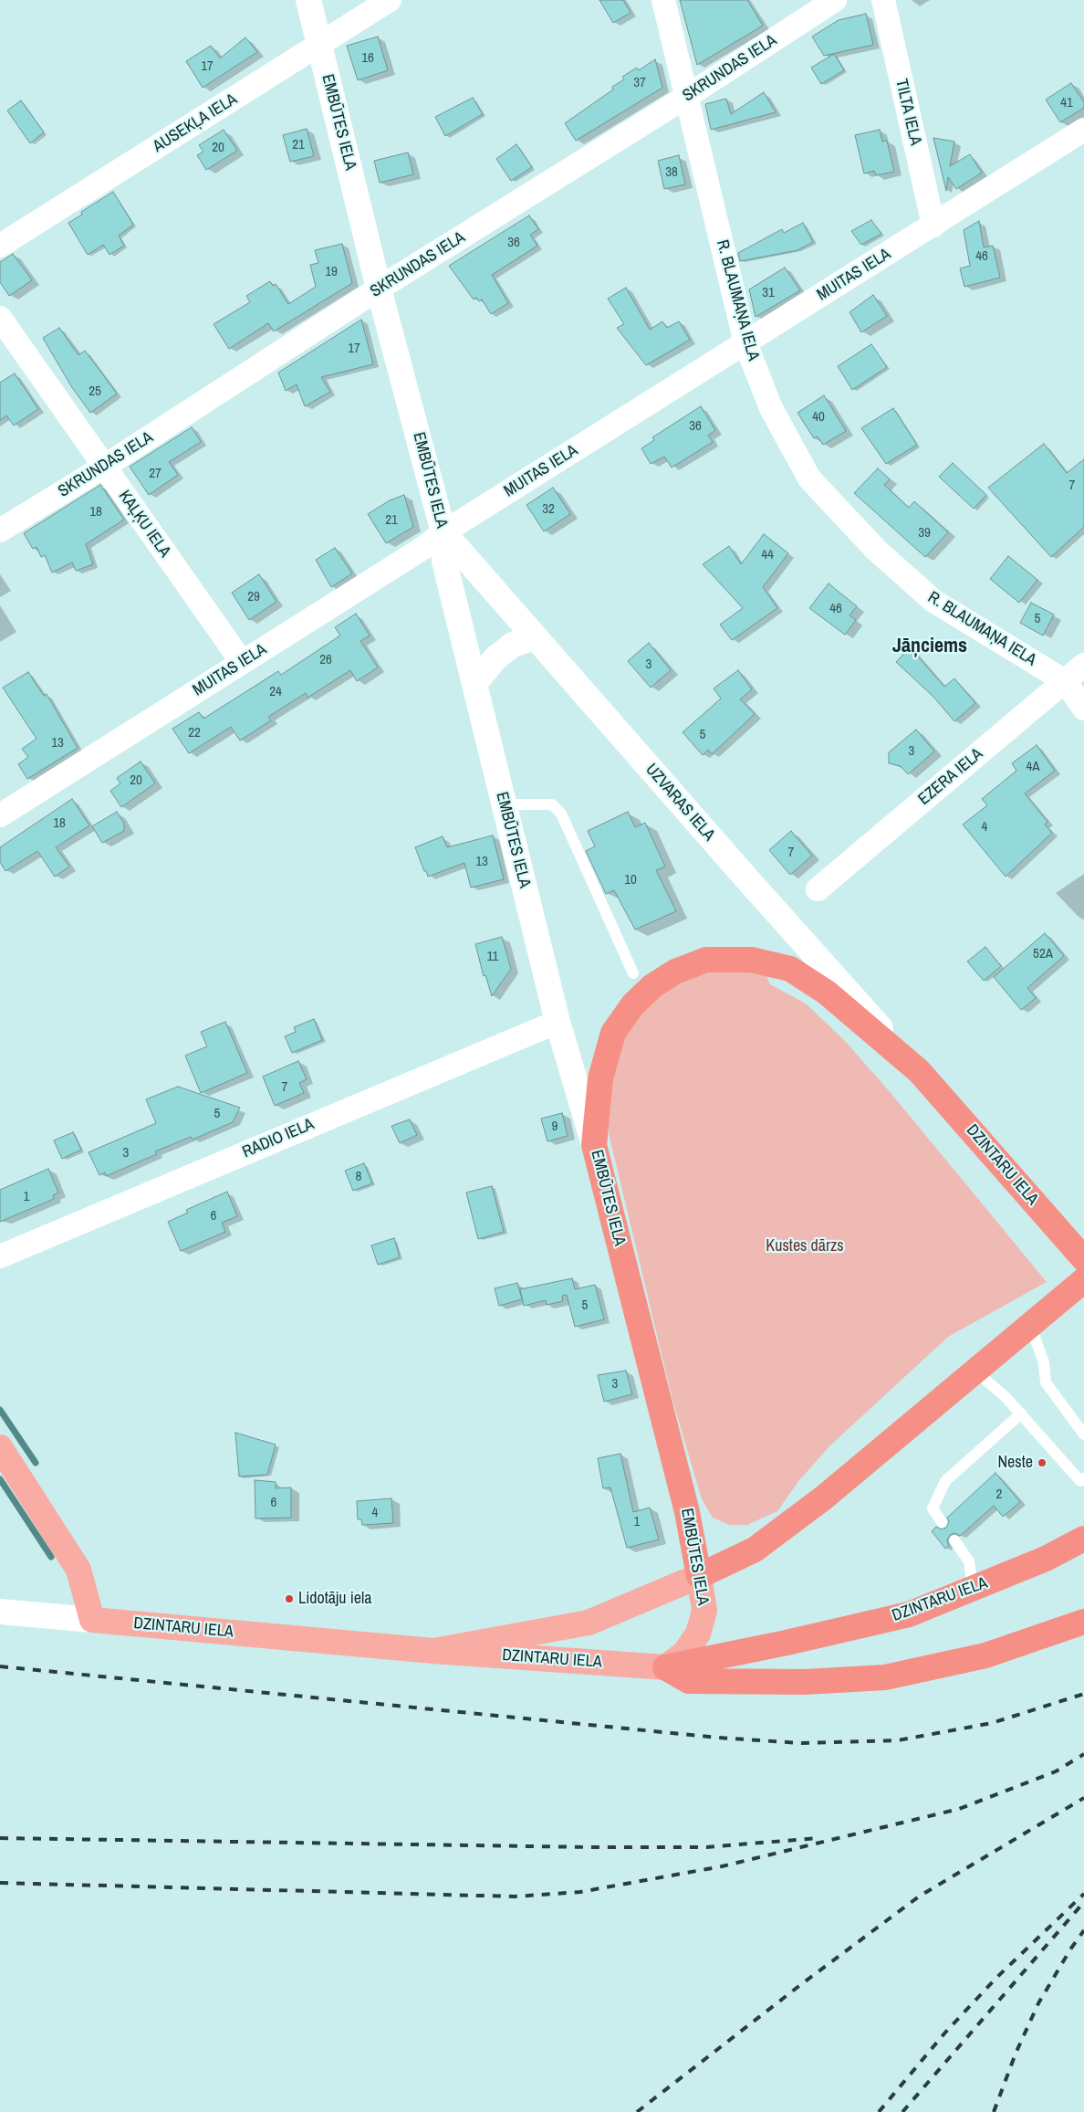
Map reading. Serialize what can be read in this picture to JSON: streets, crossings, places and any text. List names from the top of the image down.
{
  "streets": {
    "highway": ["EMBŪTES IELA", "DZINTARU IELA"],
    "street": [
      "SKRUNDAS IELA",
      "TILTA IELA",
      "AUSEKĻA IELA",
      "MUITAS IELA",
      "R. BLAUMAŅA IELA",
      "KAĻĶU IELA",
      "EZERA IELA",
      "UZVARAS IELA",
      "RADIO IELA"
    ]
  },
  "crossings": [
    ["SKRUNDAS IELA", "EMBŪTES IELA"],
    ["SKRUNDAS IELA", "R. BLAUMAŅA IELA"],
    ["SKRUNDAS IELA", "KAĻĶU IELA"],
    ["TILTA IELA", "MUITAS IELA"],
    ["EMBŪTES IELA", "AUSEKĻA IELA"],
    ["EMBŪTES IELA", "MUITAS IELA"],
    ["EMBŪTES IELA", "UZVARAS IELA"],
    ["EMBŪTES IELA", "RADIO IELA"],
    ["EMBŪTES IELA", "DZINTARU IELA"],
    ["MUITAS IELA", "R. BLAUMAŅA IELA"],
    ["MUITAS IELA", "KAĻĶU IELA"],
    ["MUITAS IELA", "UZVARAS IELA"],
    ["R. BLAUMAŅA IELA", "EZERA IELA"],
    ["UZVARAS IELA", "DZINTARU IELA"]
  ],
  "districts": ["Jāņciems"],
  "parks": ["Kustes dārzs"],
  "places": ["Neste", "Lidotāju iela"],
  "house_numbers": [
    "16",
    "17",
    "37",
    "41",
    "21",
    "20",
    "38",
    "36",
    "46",
    "19",
    "31",
    "17",
    "25",
    "40",
    "36",
    "27",
    "7",
    "32",
    "18",
    "21",
    "39",
    "44",
    "29",
    "46",
    "5",
    "26",
    "3",
    "24",
    "22",
    "5",
    "13",
    "3",
    "4A",
    "20",
    "18",
    "4",
    "7",
    "13",
    "10",
    "52A",
    "11",
    "7",
    "5",
    "9",
    "3",
    "8",
    "1",
    "6",
    "5",
    "3",
    "2",
    "6",
    "4",
    "1"
  ]
}
